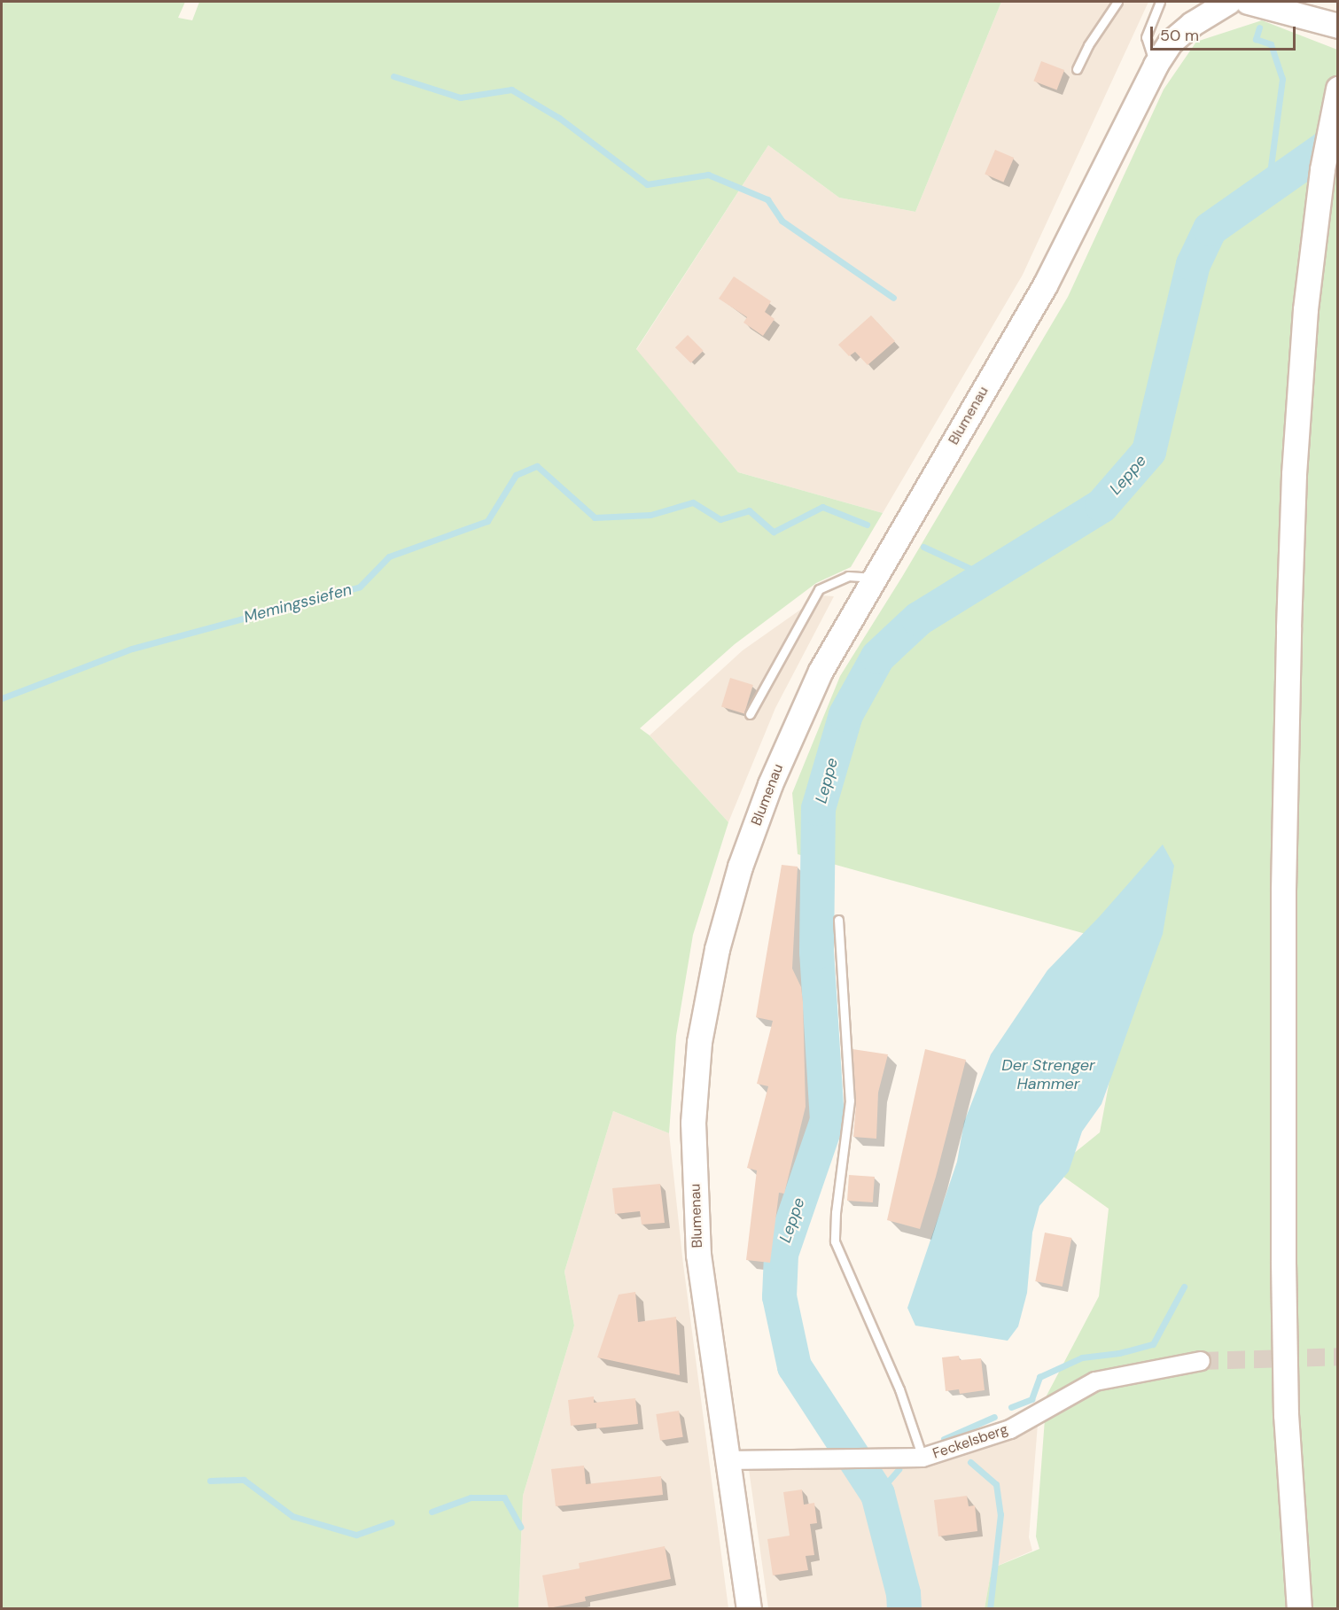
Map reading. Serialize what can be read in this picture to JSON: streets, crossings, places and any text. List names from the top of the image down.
{
  "streets": {
    "main road": ["Blumenau"],
    "street": ["Feckelsberg"]
  },
  "crossings": [
    ["Blumenau", "Feckelsberg"]
  ],
  "water": ["Leppe", "Memingssiefen", "Der Strenger Hammer"],
  "scale_bar": "50 m"
}
